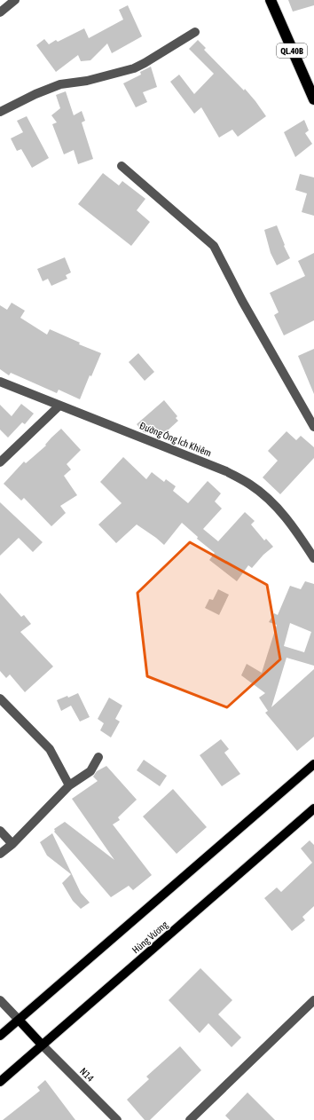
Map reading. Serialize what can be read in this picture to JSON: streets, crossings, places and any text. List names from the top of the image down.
{
  "streets": {
    "highway": ["QL.40B"],
    "main road": ["Hùng Vương"],
    "street": ["Đường Ông Ích Khiêm", "N14"]
  },
  "crossings": [
    ["Hùng Vương", "N14"]
  ]
}
